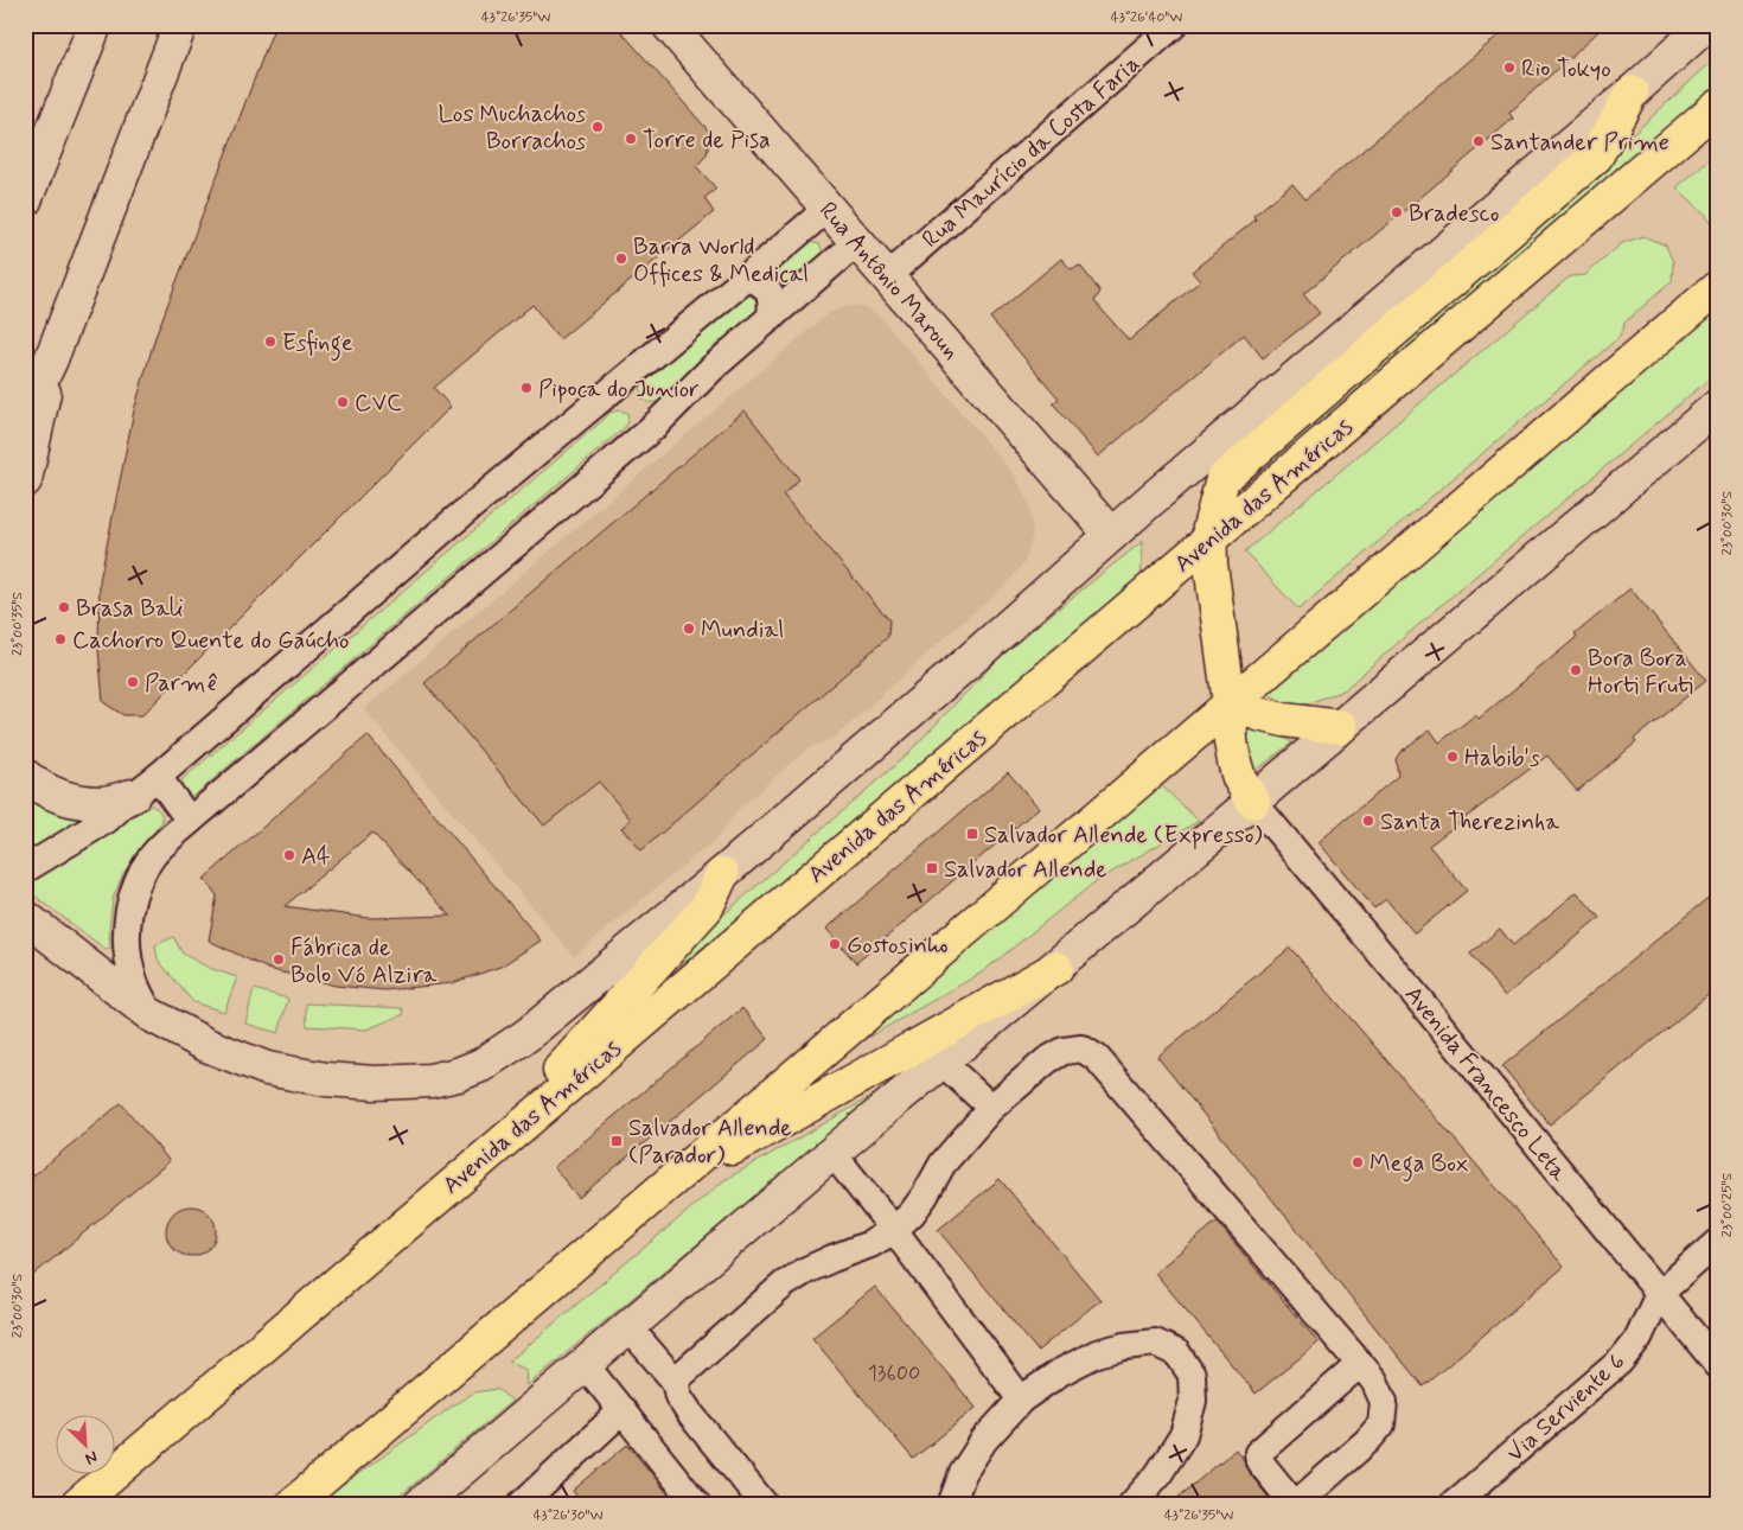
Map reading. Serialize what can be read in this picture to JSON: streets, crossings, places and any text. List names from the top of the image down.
{
  "streets": {
    "highway": ["Avenida das Américas"],
    "main road": ["Rua Antônio Maroun"],
    "street": ["Rua Maurício da Costa Faria", "Avenida Francesco Leta", "Via Serviente 6"]
  },
  "crossings": [
    ["Rua Maurício da Costa Faria", "Rua Antônio Maroun"],
    ["Avenida Francesco Leta", "Via Serviente 6"]
  ],
  "places": {
    "other": [
      "Rio Tokyo",
      "Los Muchachos Borrachos",
      "Torre de Pisa",
      "Santander Prime",
      "Bradesco",
      "Barra World Offices & Medical",
      "Esfinge",
      "Pipoca do Junior",
      "CVC",
      "Brasa Bali",
      "Mundial",
      "Cachorro Quente do Gaúcho",
      "Bora Bora Horti Fruti",
      "Parmê",
      "Habib's",
      "Santa Therezinha",
      "A4",
      "Gostosinho",
      "Fábrica de Bolo Vó Alzira",
      "Mega Box"
    ],
    "transit": ["Salvador Allende (Expresso)", "Salvador Allende", "Salvador Allende (Parador)"]
  },
  "house_numbers": ["13600"],
  "north": "bottom right",
  "coordinates": [
    "43°26'35\"W",
    "43°26'40\"W",
    "23°00'30\"S",
    "23°00'35\"S",
    "23°00'25\"S",
    "43°26'30\"W"
  ]
}
